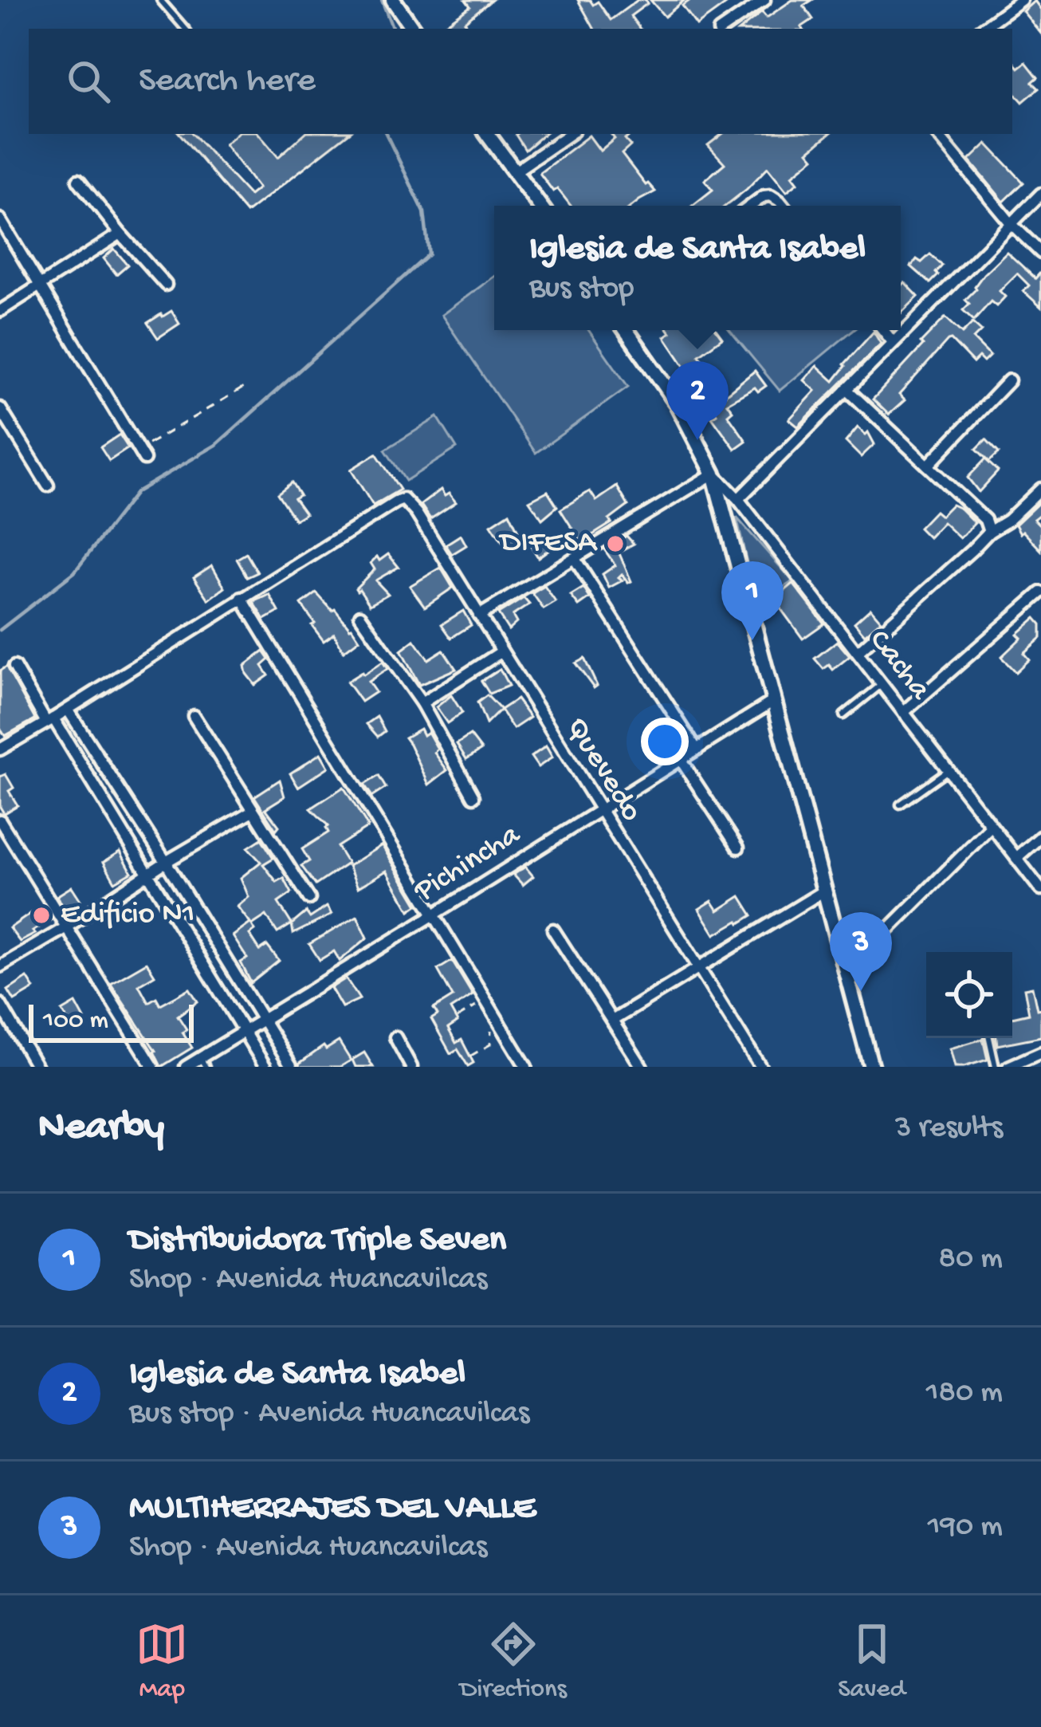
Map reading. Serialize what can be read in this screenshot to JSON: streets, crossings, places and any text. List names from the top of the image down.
{
  "streets": {
    "street": ["Cacha", "Quevedo", "Pichincha"]
  },
  "crossings": [
    ["Quevedo", "Pichincha"]
  ],
  "places": ["DIFESA", "Edificio N1"],
  "scale_bar": "100 m",
  "page": {
    "search": "Search here",
    "popup": ["Iglesia de Santa Isabel", "Bus stop"],
    "pins": ["2", "1", "3"],
    "scale": "100 m",
    "heading": ["Nearby", "3 results"],
    "list": [
      {
        "mark": "1",
        "name": "Distribuidora Triple Seven",
        "note": "Shop · Avenida Huancavilcas",
        "value": "80 m"
      },
      {
        "mark": "2",
        "name": "Iglesia de Santa Isabel",
        "note": "Bus stop · Avenida Huancavilcas",
        "value": "180 m"
      },
      {
        "mark": "3",
        "name": "MULTIHERRAJES DEL VALLE",
        "note": "Shop · Avenida Huancavilcas",
        "value": "190 m"
      }
    ],
    "nav": ["Map", "Directions", "Saved"]
  }
}
